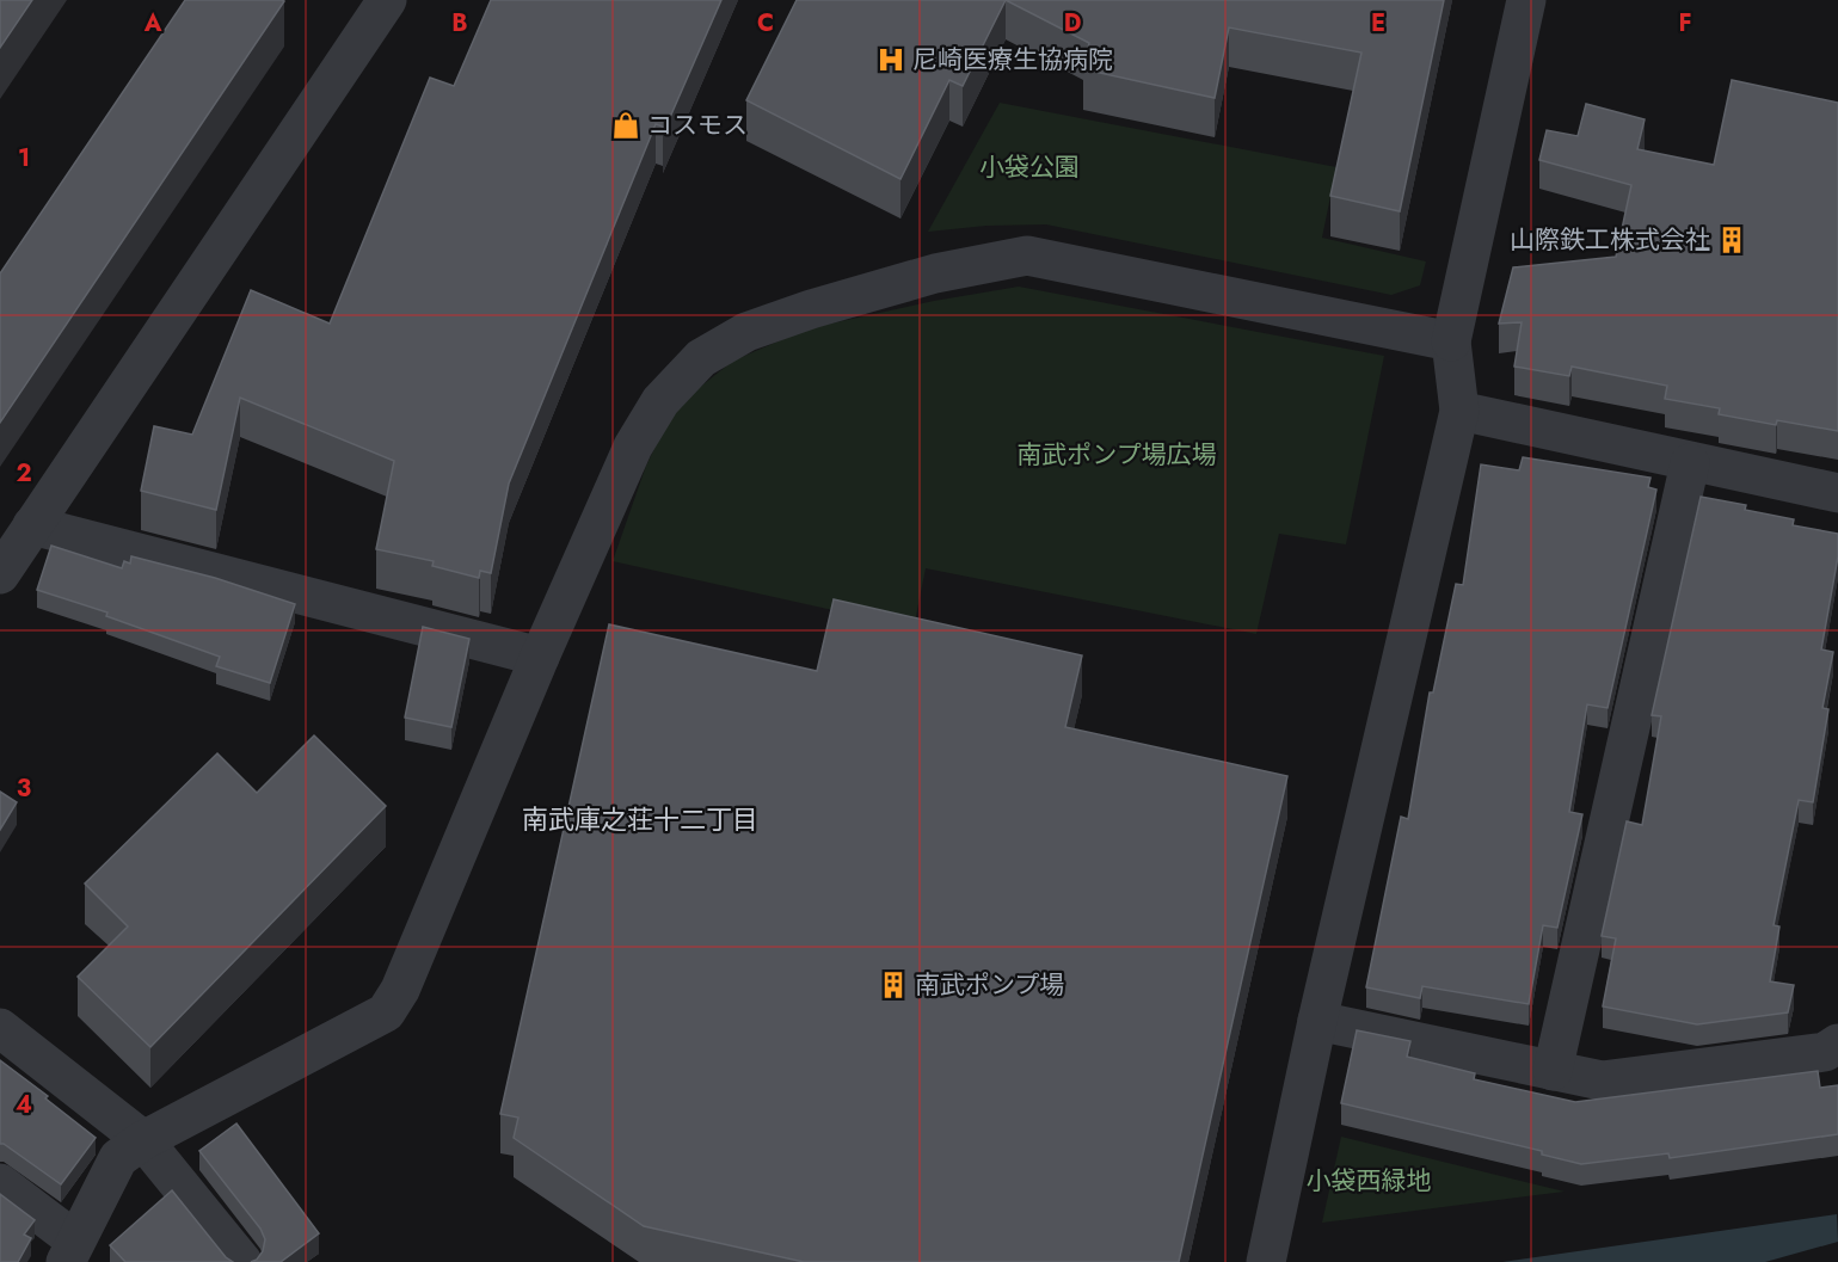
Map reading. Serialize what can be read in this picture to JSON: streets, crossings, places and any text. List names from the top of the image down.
{
  "districts": ["南武庫之荘十二丁目"],
  "parks": ["小袋公園", "南武ポンプ場広場", "小袋西緑地"],
  "places": {
    "hospital": ["尼崎医療生協病院"],
    "shop": ["コスモス"],
    "building": ["山際鉄工株式会社", "南武ポンプ場"]
  },
  "grid": {
    "columns": [
      "A",
      "B",
      "C",
      "D",
      "E",
      "F"
    ],
    "rows": [
      "1",
      "2",
      "3",
      "4"
    ]
  }
}
